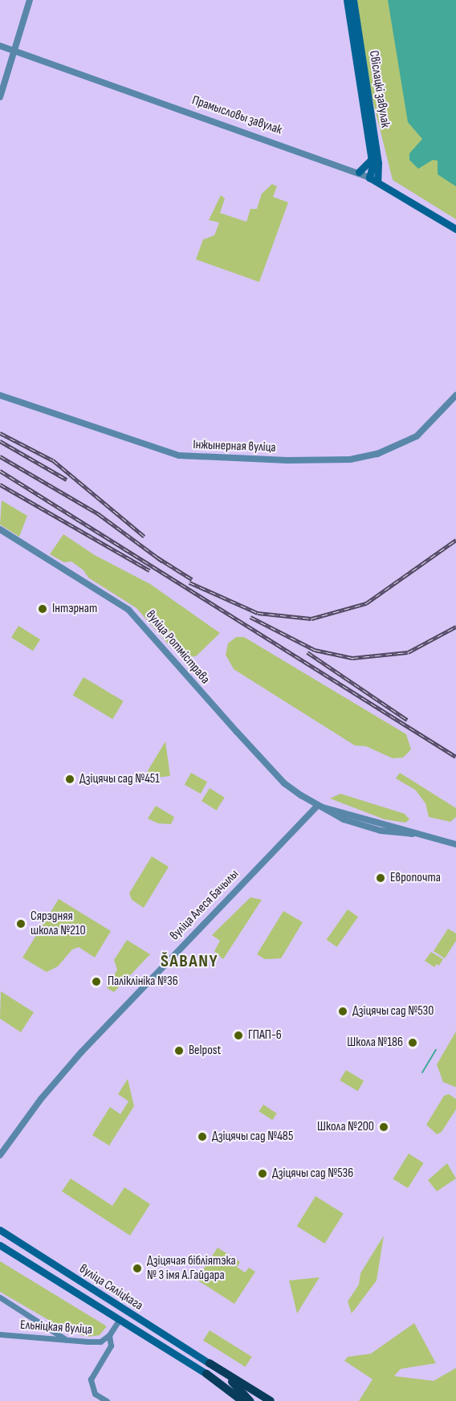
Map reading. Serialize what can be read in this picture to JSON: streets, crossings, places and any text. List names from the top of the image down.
{
  "streets": {
    "main road": ["Свіслацкі завулак", "Прамысловы завулак", "вуліца Сяліцкага"],
    "street": [
      "Інжынерная вуліца",
      "вуліца Ротмістрава",
      "вуліца Алеся Бачылы",
      "Ельніцкая вуліца"
    ]
  },
  "crossings": [
    ["Свіслацкі завулак", "Прамысловы завулак"],
    ["вуліца Ротмістрава", "вуліца Алеся Бачылы"]
  ],
  "districts": ["ŠABANY"],
  "places": [
    "Інтэрнат",
    "Дзіцячы сад №451",
    "Европочта",
    "Сярэдняя школа №210",
    "Паліклініка №36",
    "Дзіцячы сад №530",
    "ГПАП-6",
    "Школа №186",
    "Belpost",
    "Школа №200",
    "Дзіцячы сад №485",
    "Дзіцячы сад №536",
    "Дзіцячая бібліятэка № 3 імя А.Гайдара"
  ]
}
